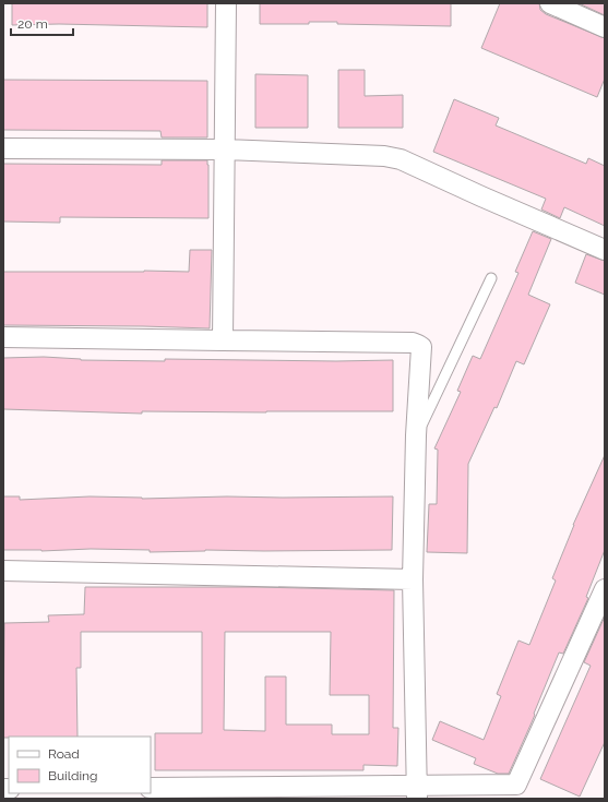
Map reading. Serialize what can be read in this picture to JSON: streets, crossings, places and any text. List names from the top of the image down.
{
  "legend": ["Road", "Building"],
  "scale_bar": "20 m"
}
